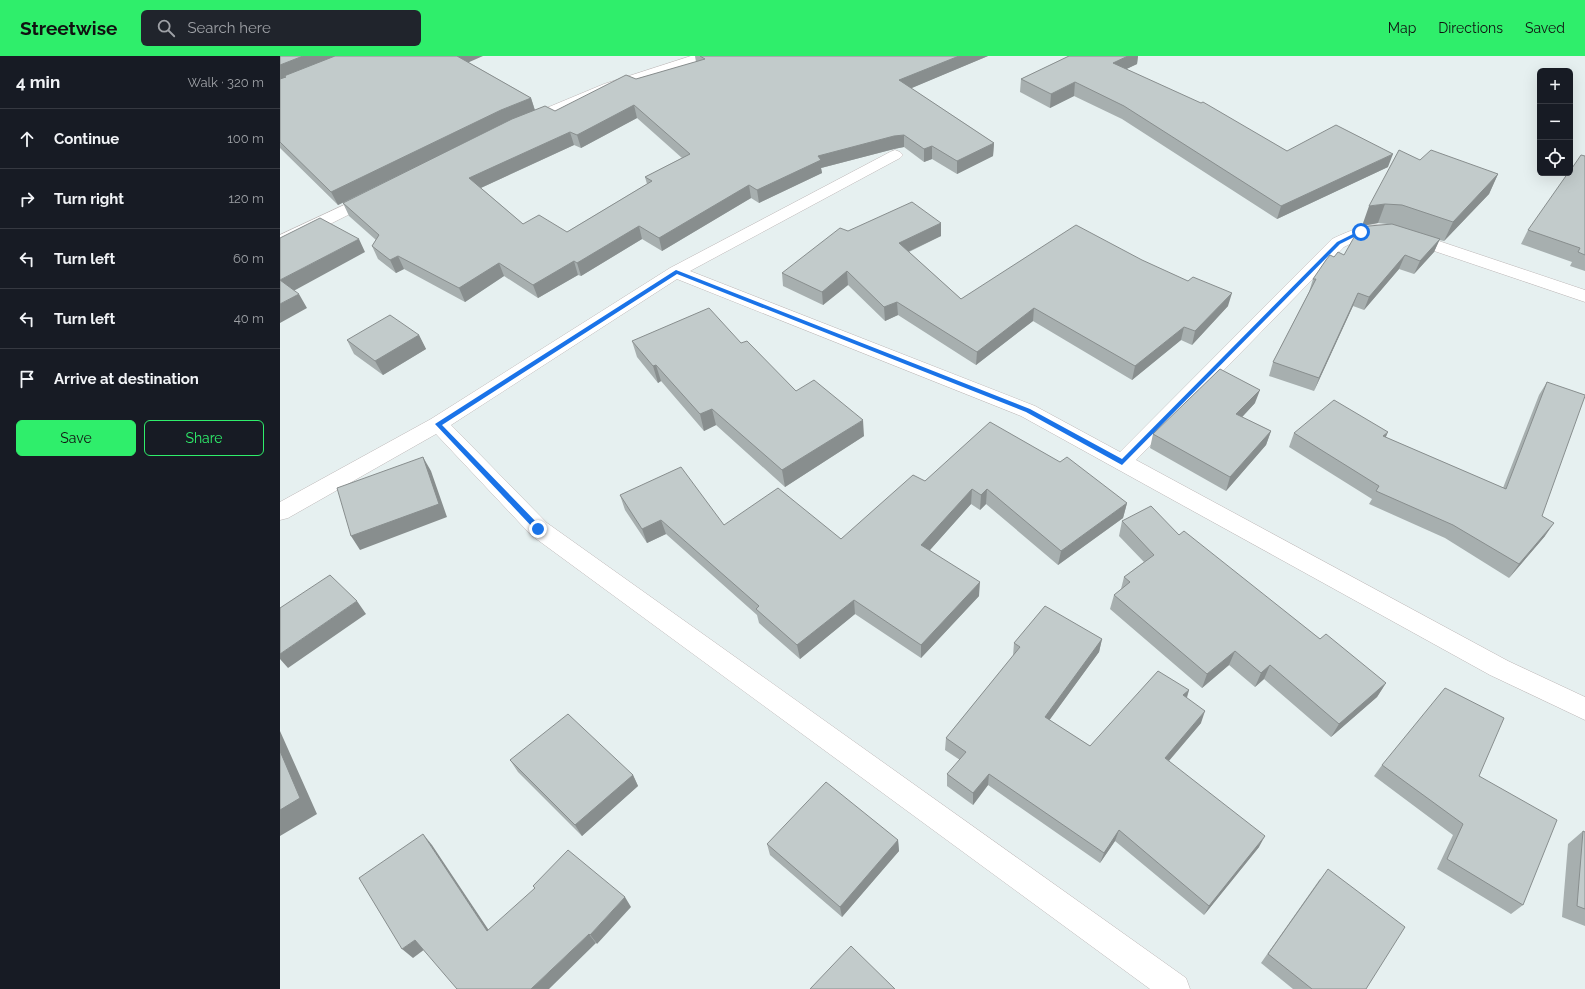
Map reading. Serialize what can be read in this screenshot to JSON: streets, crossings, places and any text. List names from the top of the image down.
{
  "page": {
    "header": "Streetwise",
    "search": "Search here",
    "nav": ["Map", "Directions", "Saved"],
    "heading": ["4 min", "Walk · 320 m"],
    "map_buttons": ["+", "−"],
    "list": [
      ["Continue", "100 m"],
      ["Turn right", "120 m"],
      ["Turn left", "60 m"],
      ["Turn left", "40 m"],
      "Arrive at destination"
    ],
    "buttons": ["Save", "Share"]
  }
}
